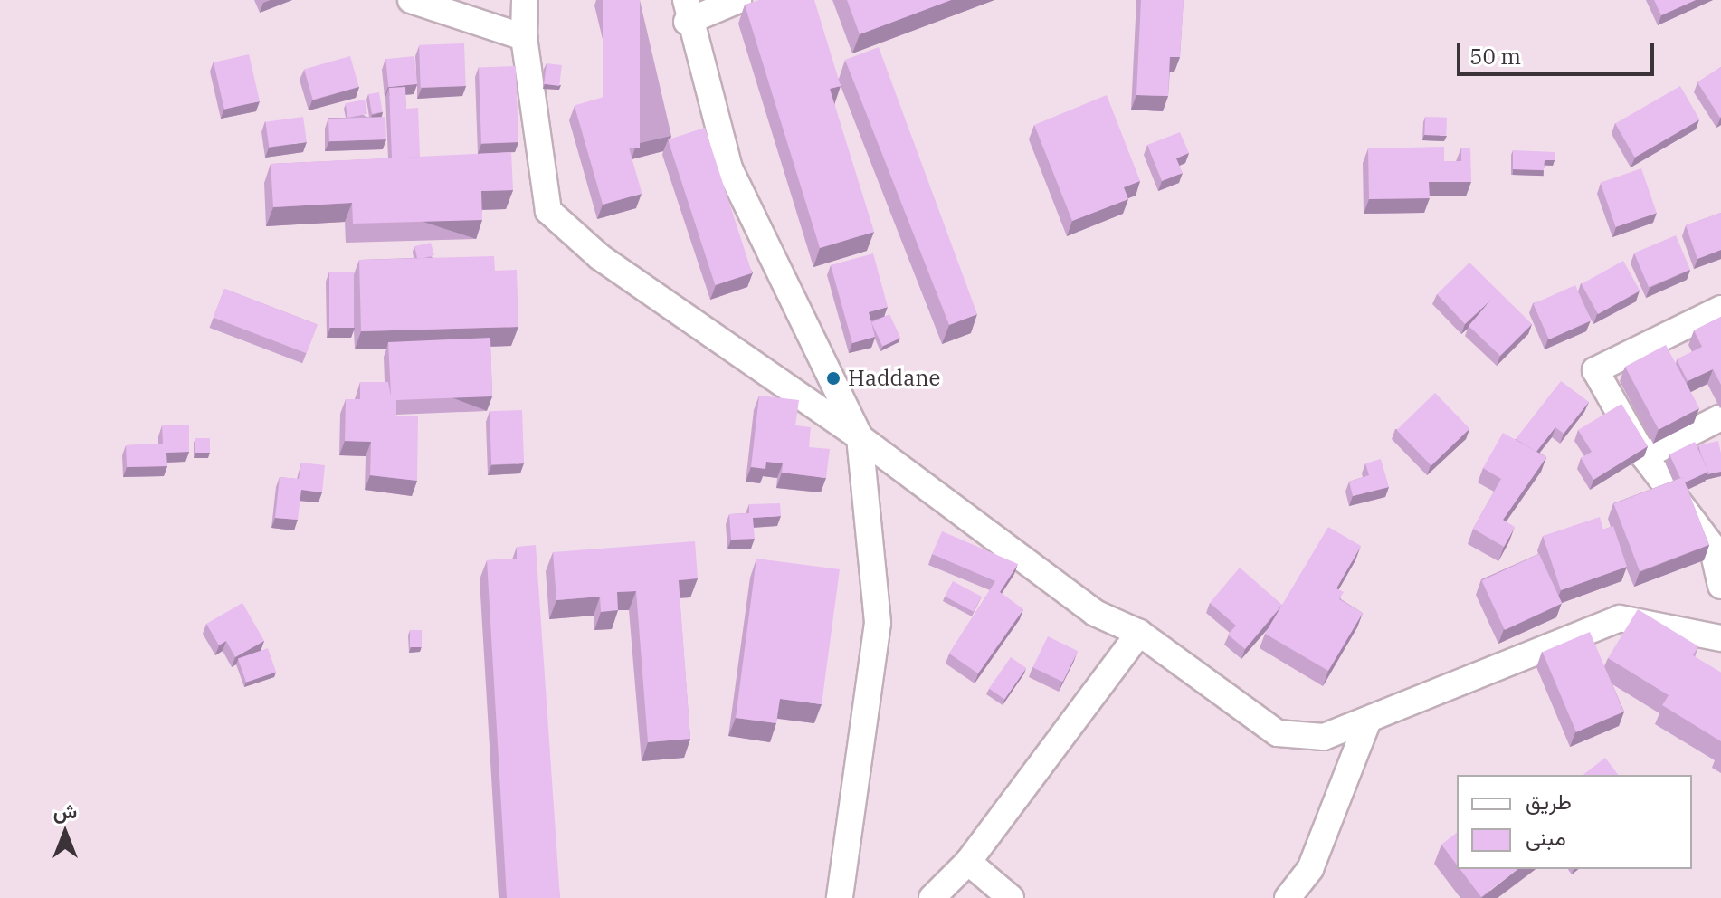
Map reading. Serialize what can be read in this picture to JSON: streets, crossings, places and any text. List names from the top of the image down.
{
  "places": ["Haddane"],
  "legend": ["طريق", "مبنى"],
  "scale_bar": "50 m",
  "north": "top"
}
